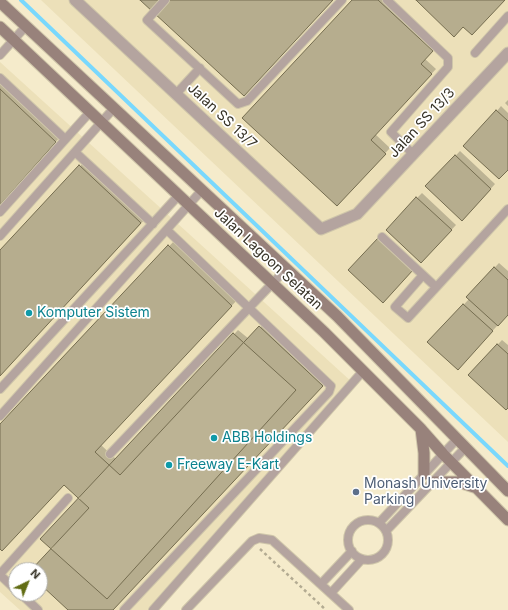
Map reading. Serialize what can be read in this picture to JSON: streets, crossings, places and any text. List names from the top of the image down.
{
  "streets": {
    "main road": ["Jalan Lagoon Selatan"],
    "street": ["Jalan SS 13/7", "Jalan SS 13/3"]
  },
  "crossings": [
    ["Jalan SS 13/7", "Jalan SS 13/3"]
  ],
  "places": [
    "Komputer Sistem",
    "ABB Holdings",
    "Freeway E-Kart",
    "Monash University Parking"
  ],
  "north": "top right"
}
